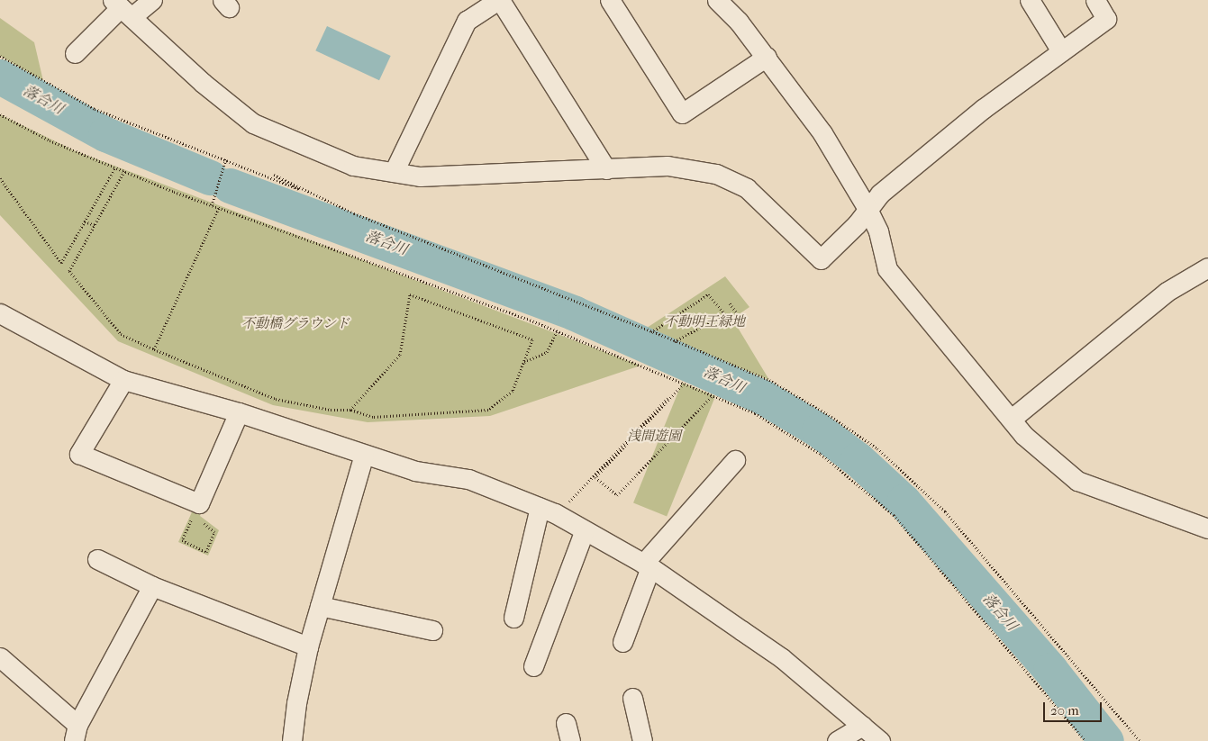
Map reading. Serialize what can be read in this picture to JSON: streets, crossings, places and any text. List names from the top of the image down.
{
  "water": ["落合川"],
  "parks": ["不動明王緑地", "不動橋グラウンド", "浅間遊園"],
  "scale_bar": "20 m"
}
